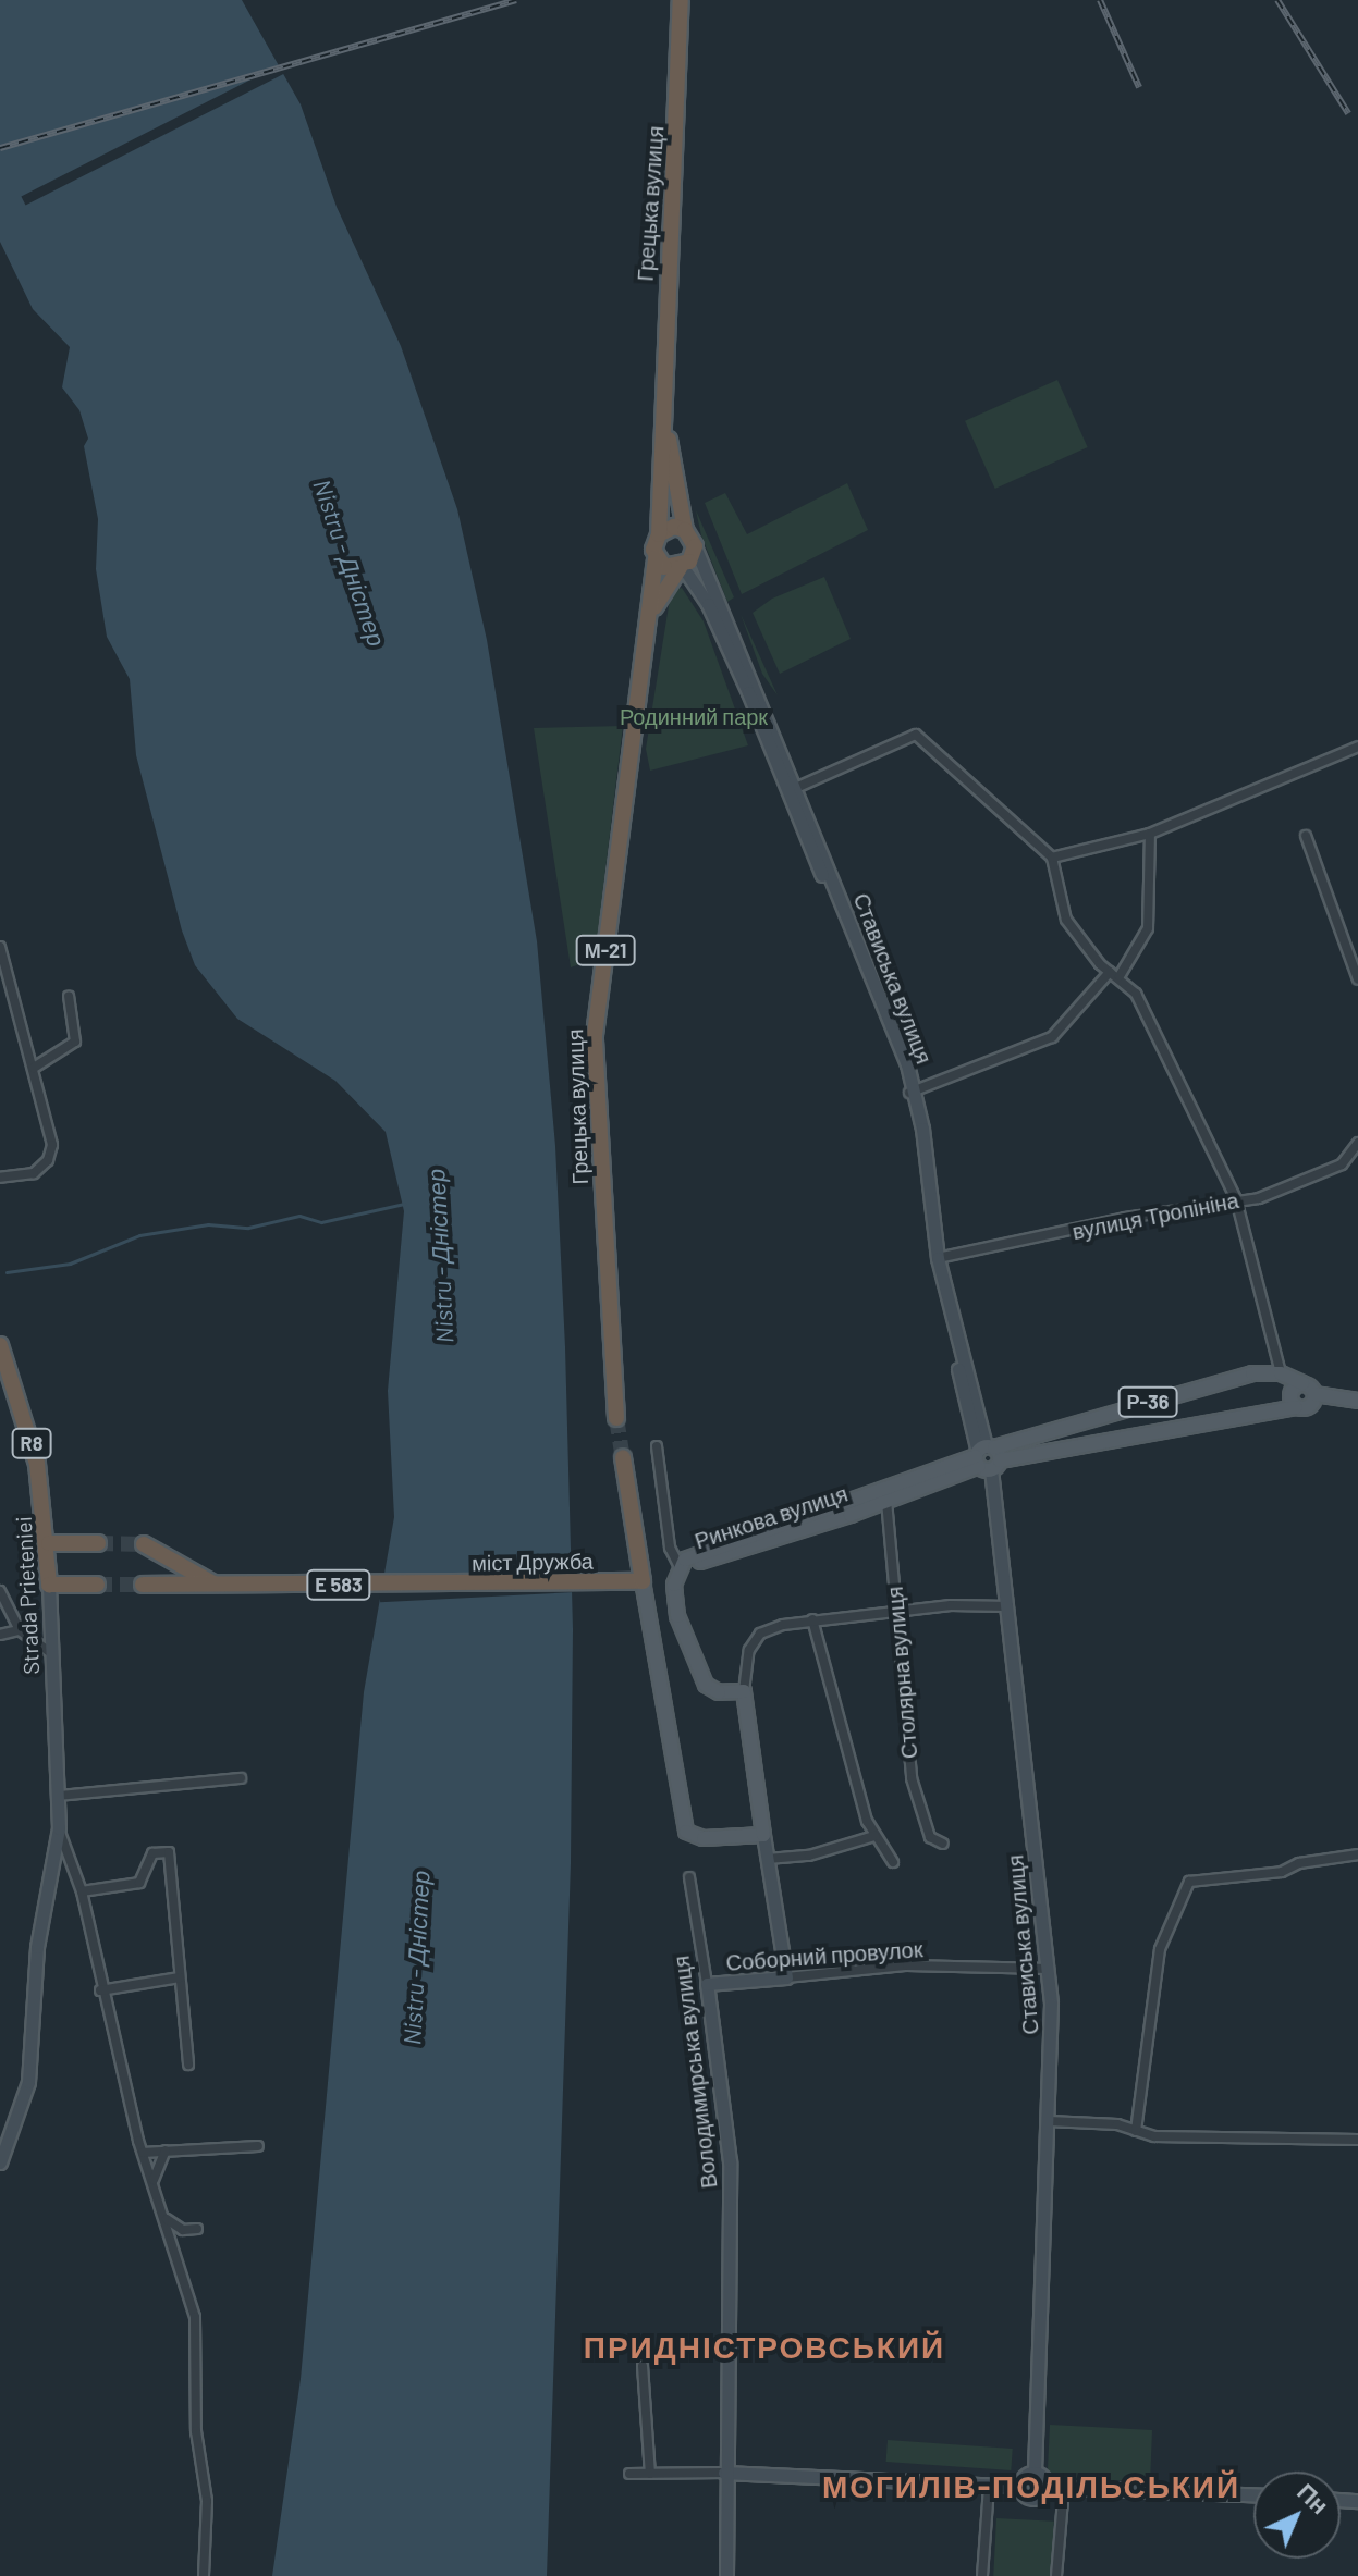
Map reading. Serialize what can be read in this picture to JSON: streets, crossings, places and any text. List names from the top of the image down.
{
  "streets": {
    "highway": [
      "Грецька вулиця",
      "М-21",
      "R8",
      "міст Дружба",
      "E 583",
      "Strada Prieteniei"
    ],
    "main road": [
      "Стависька вулиця",
      "Р-36",
      "Ринкова вулиця",
      "Соборний провулок",
      "Володимирська вулиця"
    ],
    "street": ["вулиця Тропініна", "Столярна вулиця"]
  },
  "crossings": [
    ["Грецька вулиця", "М-21"],
    ["Грецька вулиця", "Стависька вулиця"],
    ["М-21", "Стависька вулиця"],
    ["Стависька вулиця", "вулиця Тропініна"],
    ["Стависька вулиця", "Ринкова вулиця"],
    ["Стависька вулиця", "Соборний провулок"],
    ["Ринкова вулиця", "Столярна вулиця"],
    ["міст Дружба", "E 583"],
    ["Соборний провулок", "Володимирська вулиця"]
  ],
  "districts": ["ПРИДНІСТРОВСЬКИЙ", "МОГИЛІВ-ПОДІЛЬСЬКИЙ"],
  "water": ["Nistru - Дністер"],
  "parks": ["Родинний парк"],
  "north": "top right"
}
